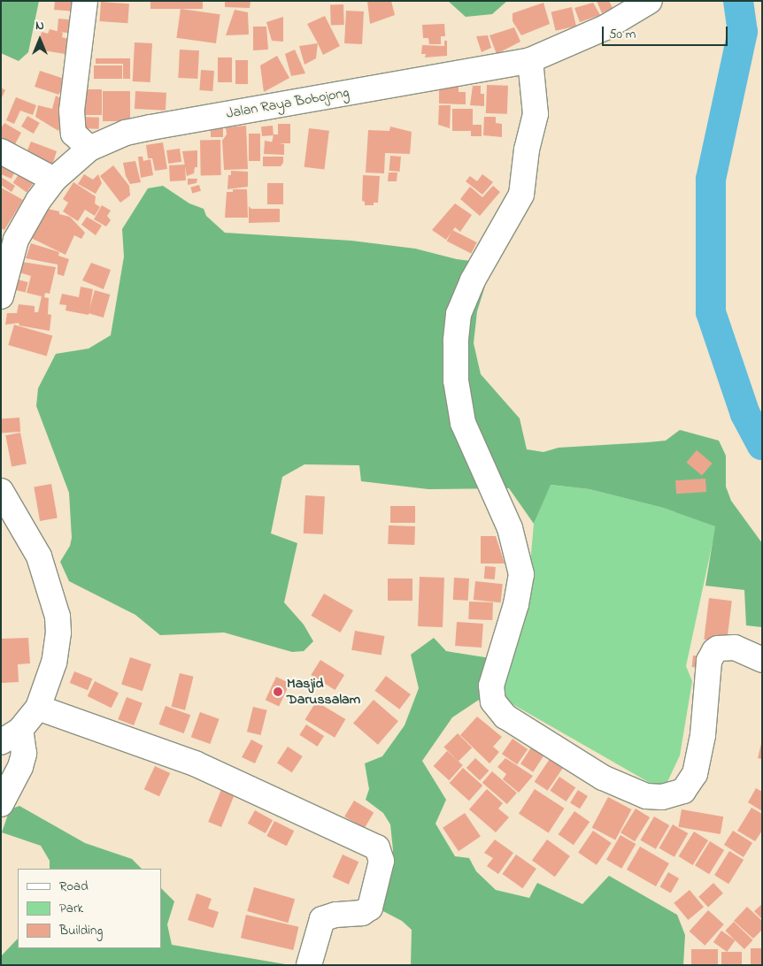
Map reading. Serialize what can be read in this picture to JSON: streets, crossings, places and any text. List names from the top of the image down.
{
  "streets": {
    "street": ["Jalan Raya Bobojong"]
  },
  "places": ["Masjid Darussalam"],
  "legend": ["Road", "Park", "Building"],
  "scale_bar": "50 m",
  "north": "top"
}
